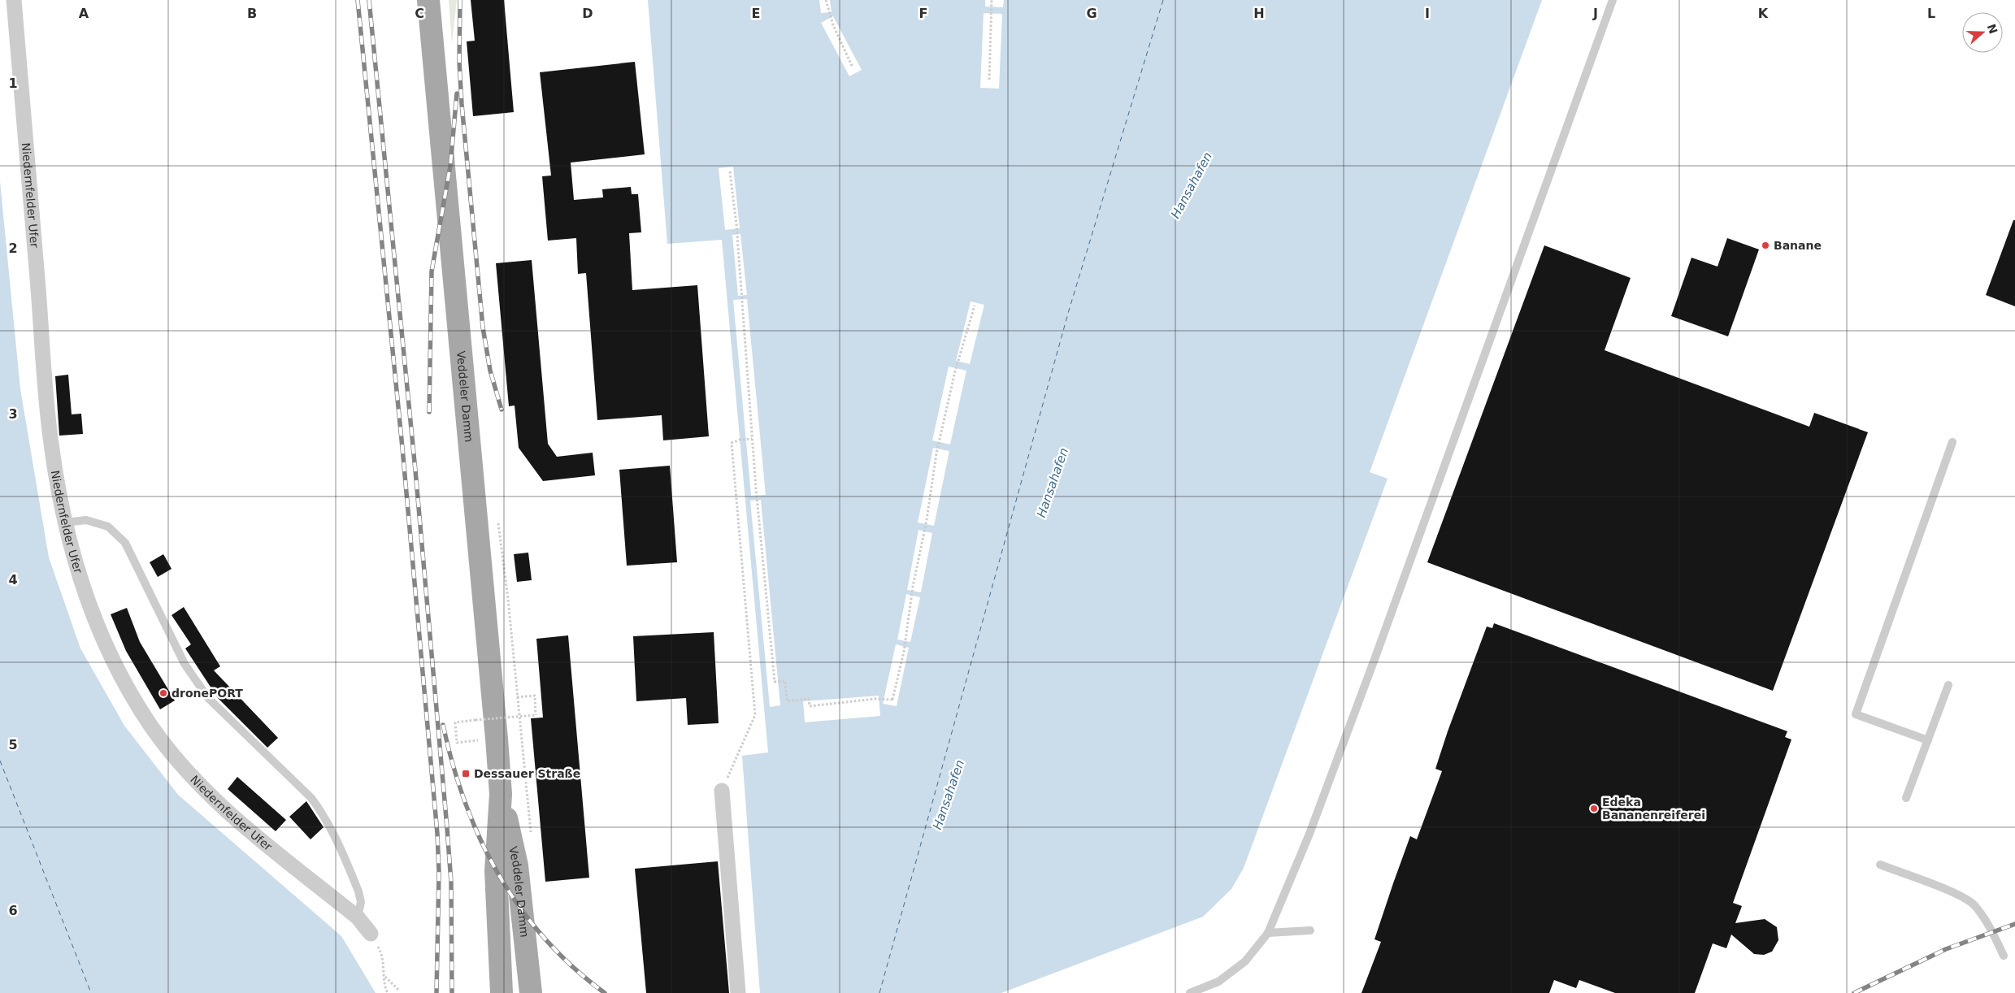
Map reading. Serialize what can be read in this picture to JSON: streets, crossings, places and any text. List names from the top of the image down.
{
  "streets": {
    "main road": ["Veddeler Damm"],
    "street": ["Niedernfelder Ufer"]
  },
  "water": ["Hansahafen"],
  "places": {
    "other": ["Banane", "dronePORT", "Edeka Bananenreiferei"],
    "transit": ["Dessauer Straße"]
  },
  "north": "right",
  "grid": {
    "columns": [
      "A",
      "B",
      "C",
      "D",
      "E",
      "F",
      "G",
      "H",
      "I",
      "J",
      "K",
      "L"
    ],
    "rows": [
      "1",
      "2",
      "3",
      "4",
      "5",
      "6"
    ]
  }
}
